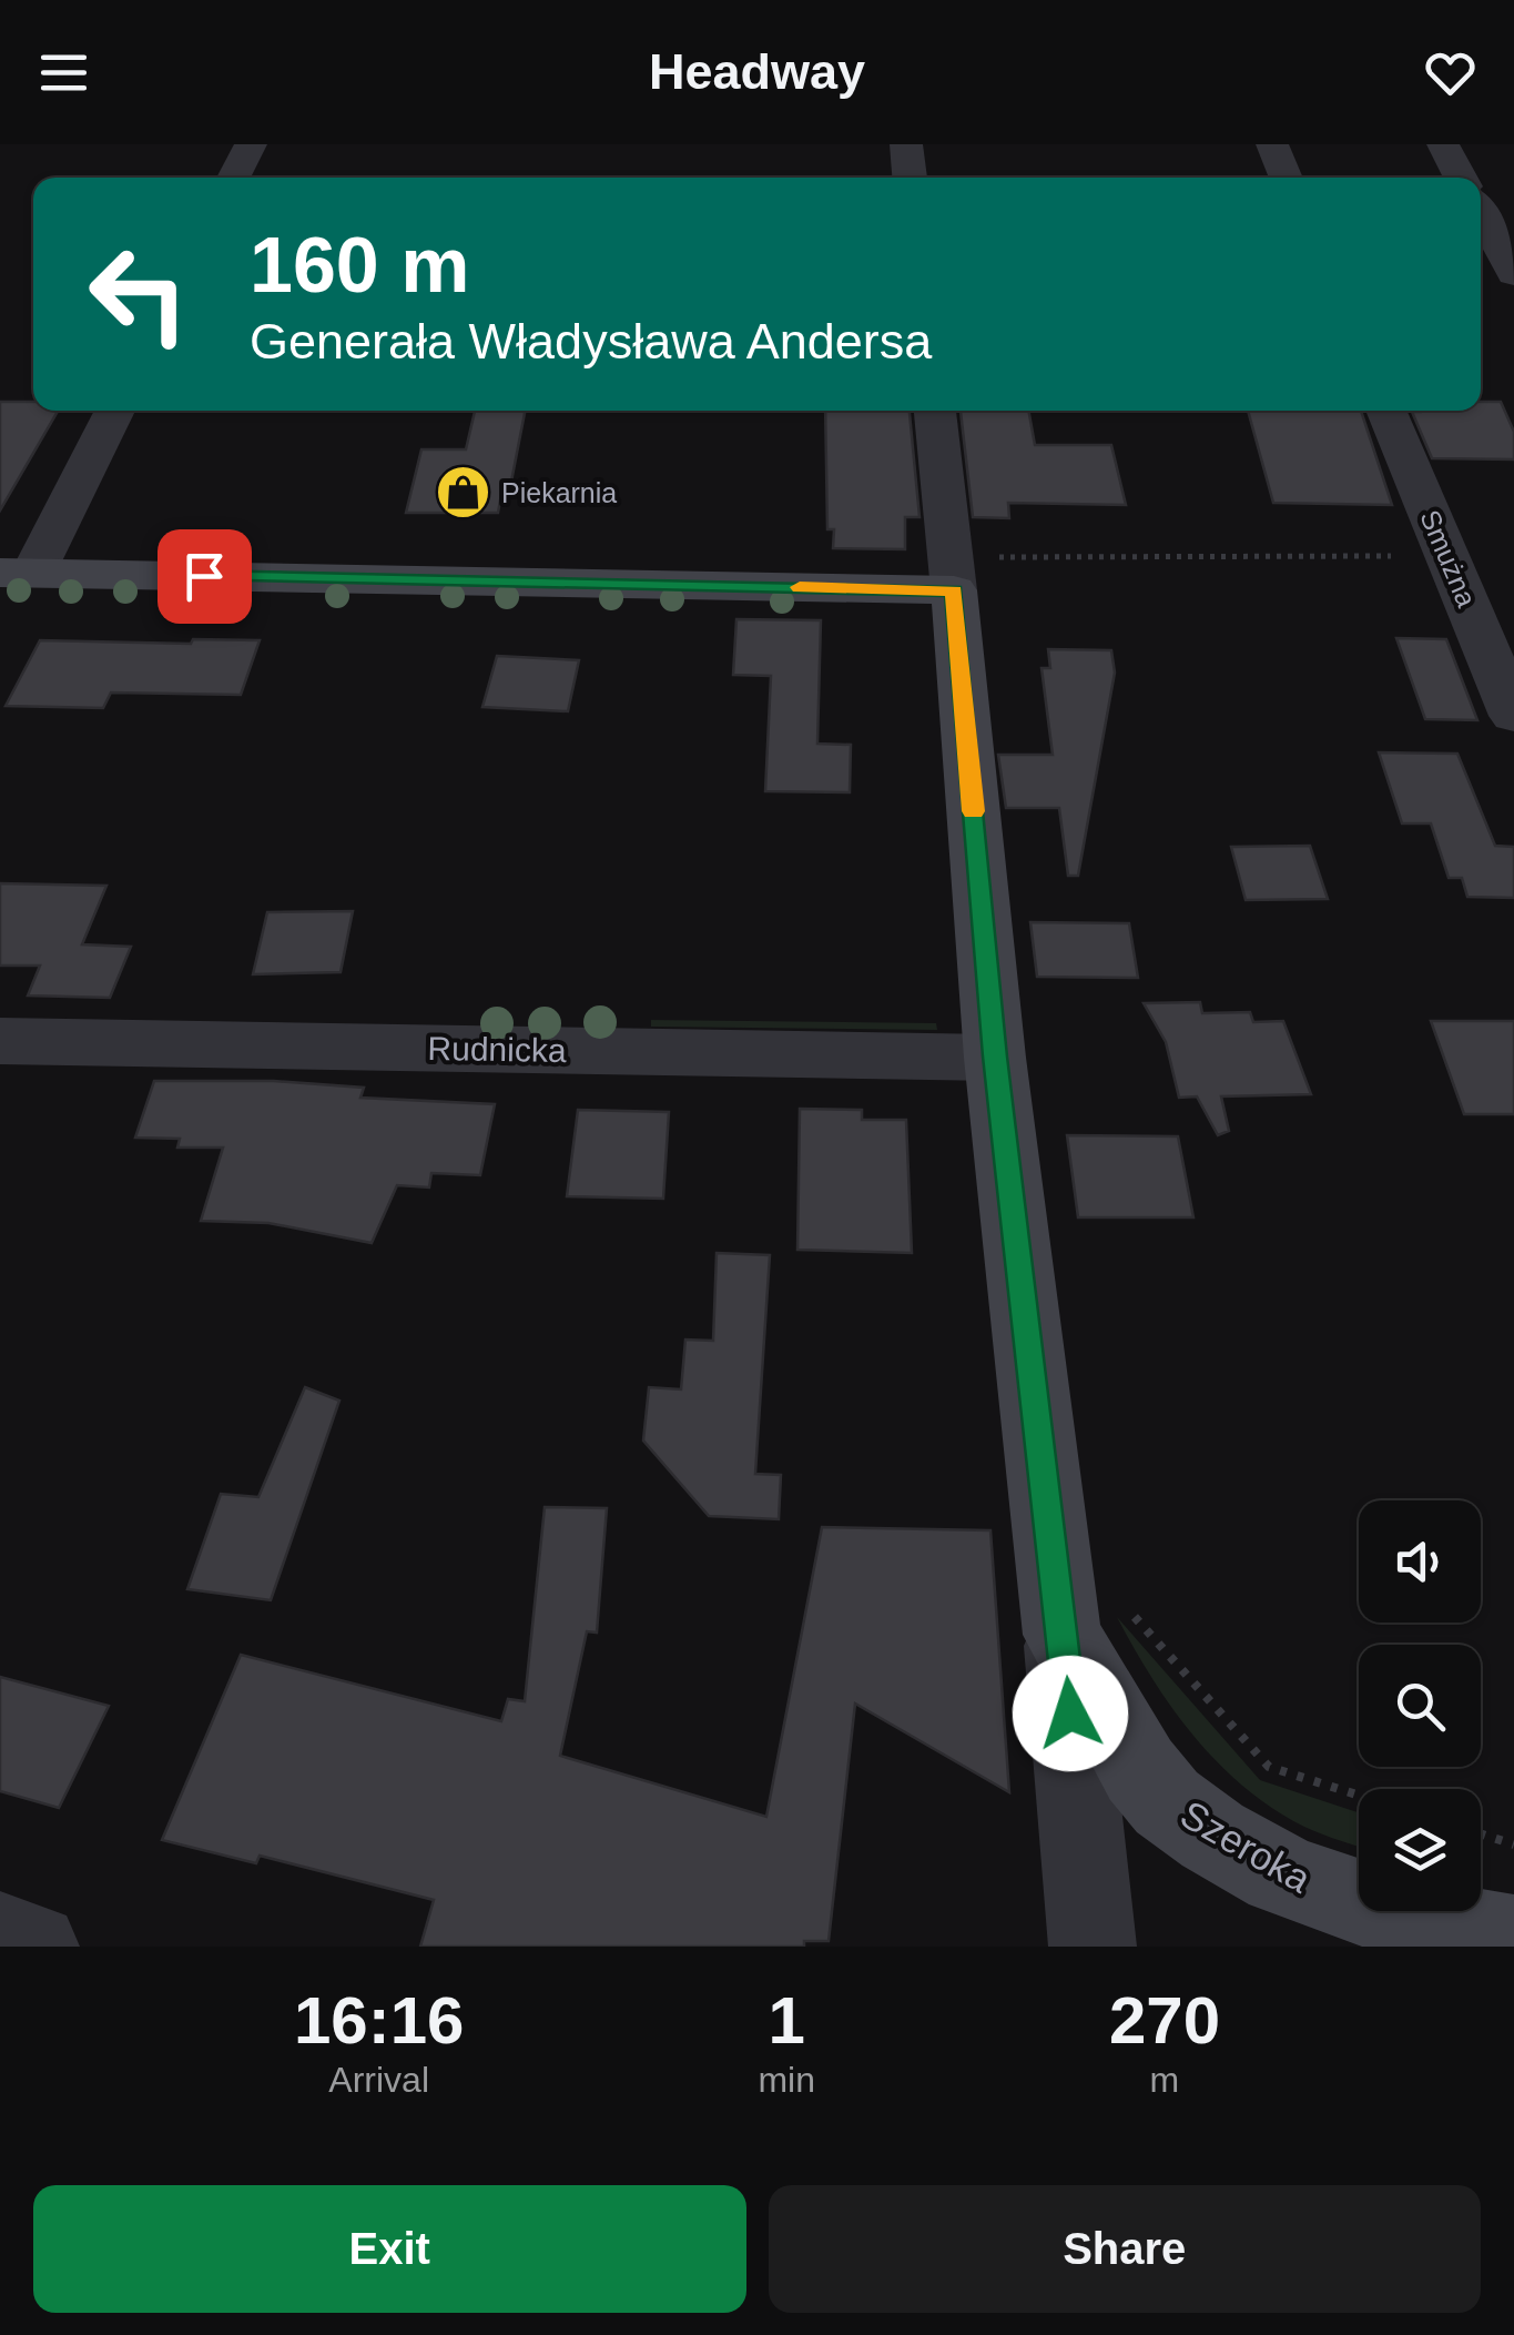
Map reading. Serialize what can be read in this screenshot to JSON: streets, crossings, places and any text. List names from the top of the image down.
{
  "streets": {
    "street": ["Smużna", "Rudnicka", "Szeroka"]
  },
  "places": {
    "shop": ["Piekarnia"]
  },
  "page": {
    "header": "Headway",
    "turn": ["160 m", "Generała Władysława Andersa"],
    "eta": [
      "16:16",
      "Arrival",
      "1",
      "min",
      "270",
      "m"
    ],
    "buttons": ["Exit", "Share"]
  }
}
